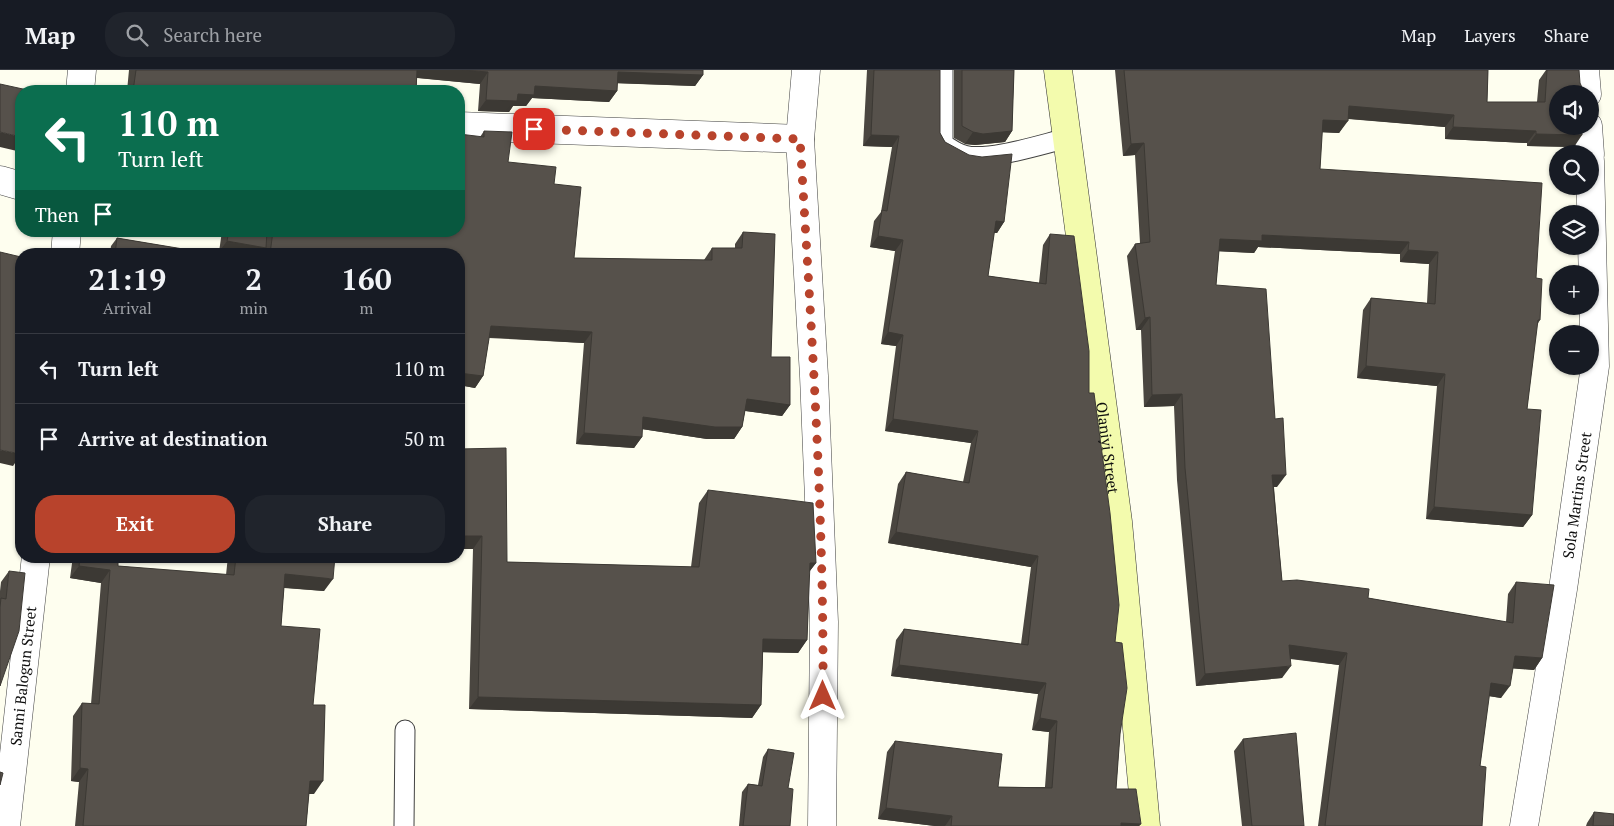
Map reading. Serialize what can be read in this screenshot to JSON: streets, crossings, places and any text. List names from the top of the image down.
{
  "streets": {
    "street": ["Olaniyi Street", "Sola Martins Street", "Sanni Balogun Street"]
  },
  "page": {
    "header": "Map",
    "search": "Search here",
    "nav": ["Map", "Layers", "Share"],
    "map_buttons": ["+", "−"],
    "turn": ["110 m", "Turn left"],
    "then": "Then",
    "eta": [
      "21:19",
      "Arrival",
      "2",
      "min",
      "160",
      "m"
    ],
    "list": [
      {
        "name": "Turn left",
        "value": "110 m"
      },
      {
        "name": "Arrive at destination",
        "value": "50 m"
      }
    ],
    "buttons": ["Exit", "Share"]
  }
}
